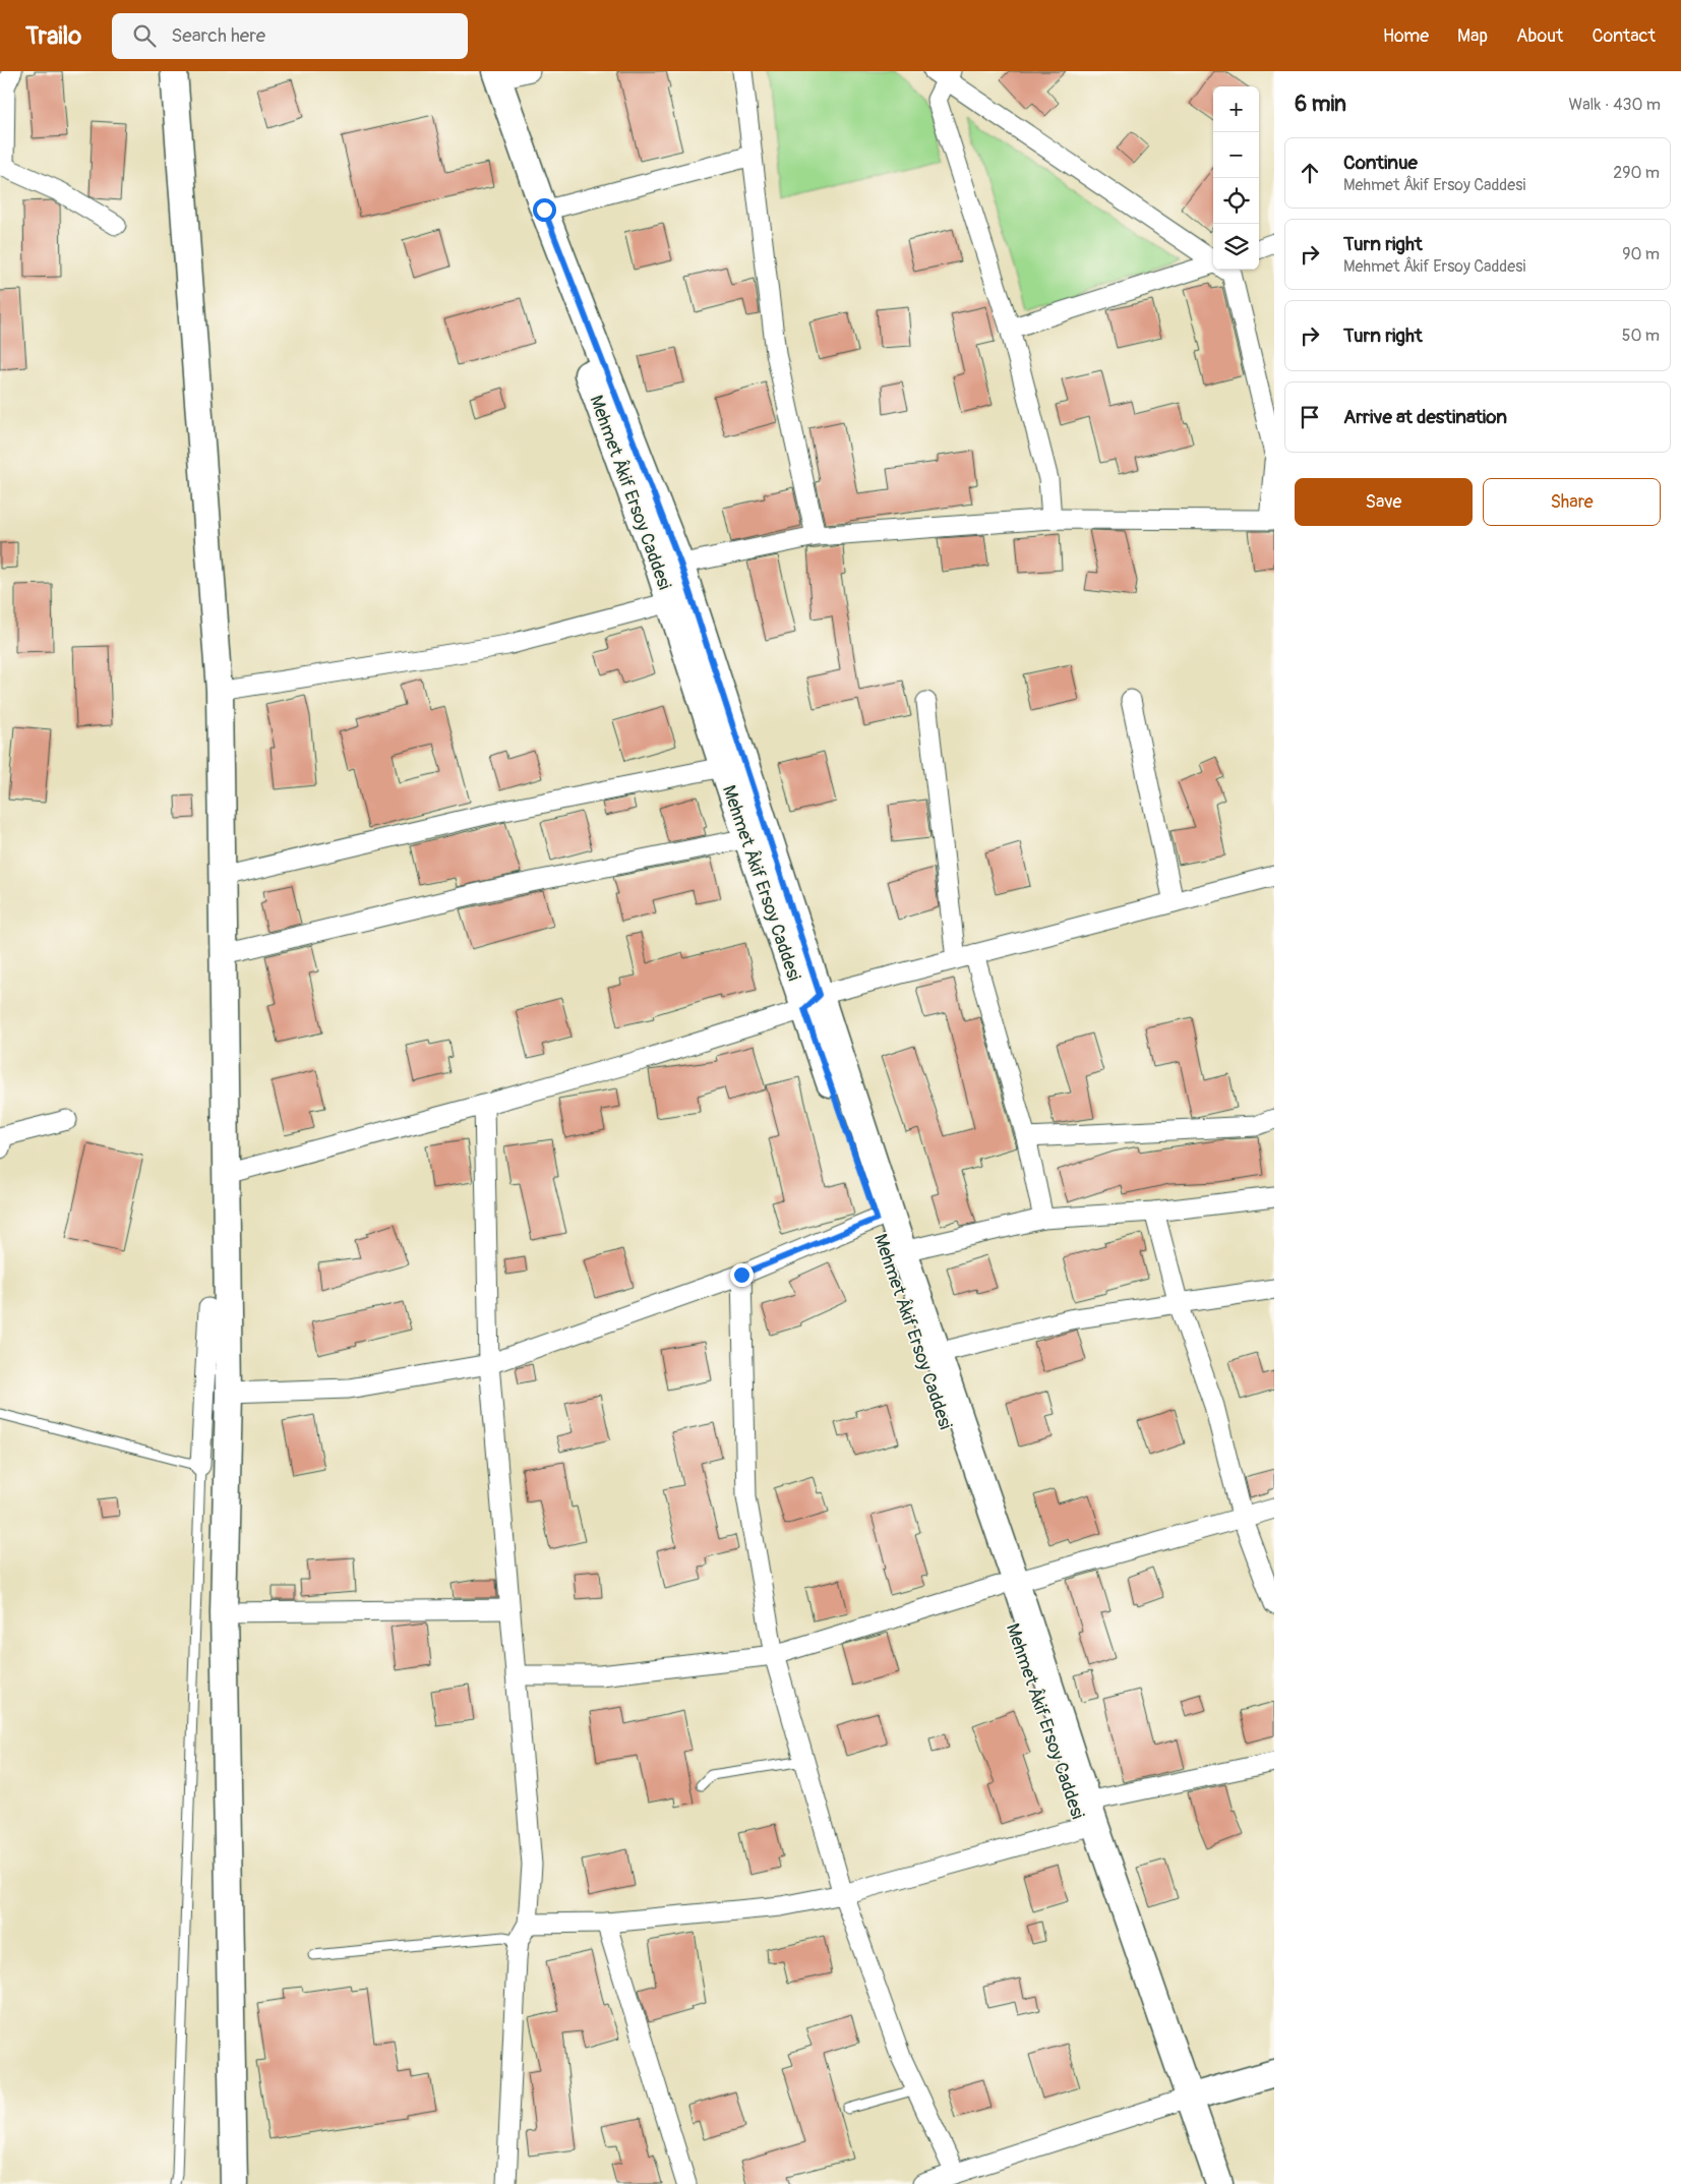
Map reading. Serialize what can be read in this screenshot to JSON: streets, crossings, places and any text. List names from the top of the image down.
{
  "streets": {
    "main road": ["Mehmet Âkif Ersoy Caddesi"]
  },
  "page": {
    "header": "Trailo",
    "search": "Search here",
    "nav": [
      "Home",
      "Map",
      "About",
      "Contact"
    ],
    "heading": ["6 min", "Walk · 430 m"],
    "map_buttons": ["+", "−"],
    "list": [
      ["Continue", "Mehmet Âkif Ersoy Caddesi", "290 m"],
      ["Turn right", "Mehmet Âkif Ersoy Caddesi", "90 m"],
      ["Turn right", "50 m"],
      "Arrive at destination"
    ],
    "buttons": ["Save", "Share"]
  }
}
